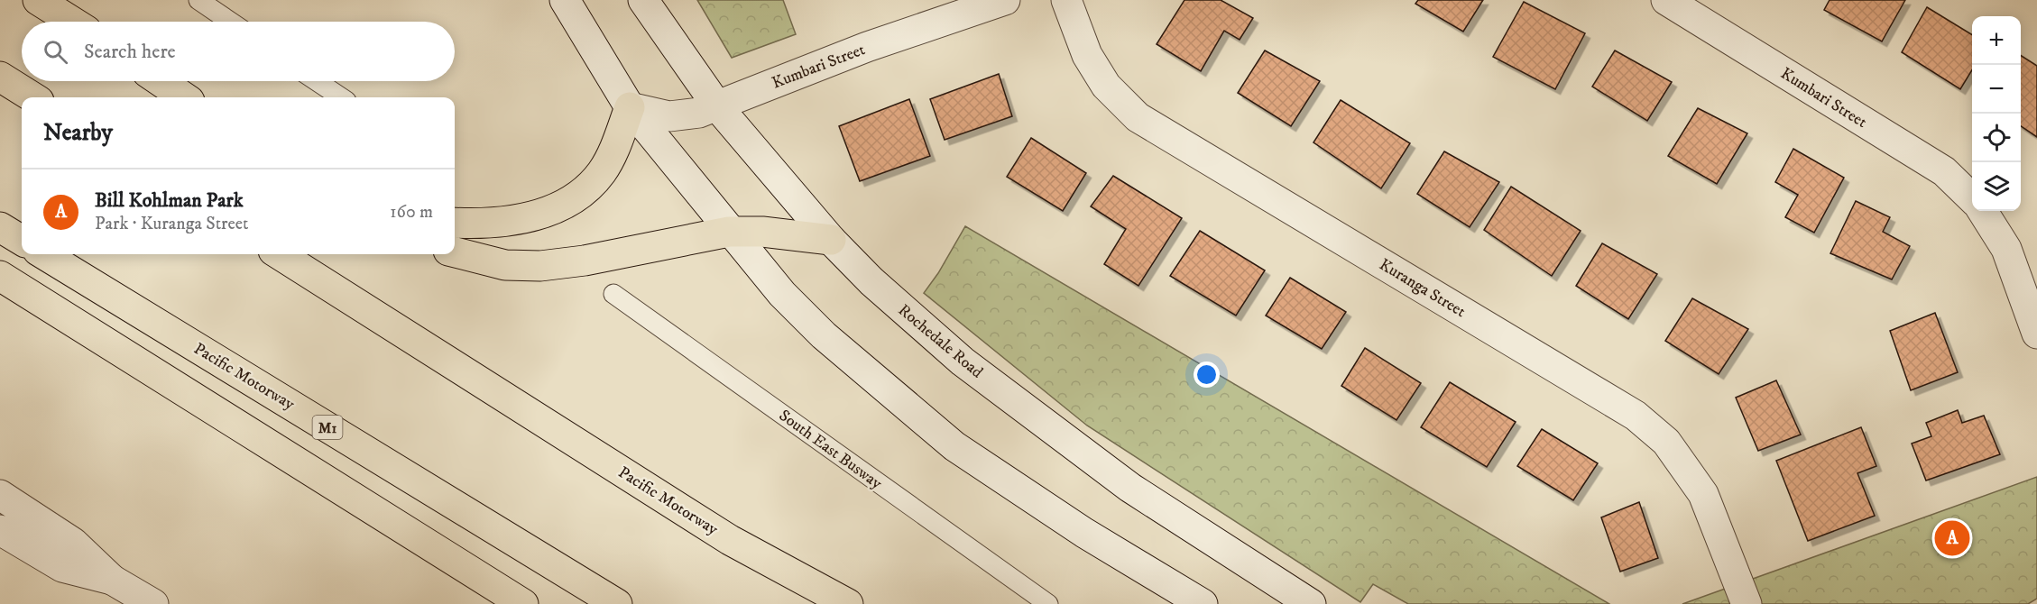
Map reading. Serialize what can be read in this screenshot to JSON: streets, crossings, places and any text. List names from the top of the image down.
{
  "streets": {
    "highway": ["Pacific Motorway", "M1"],
    "street": ["Kumbari Street", "Kuranga Street", "Rochedale Road"],
    "lane": ["South East Busway"]
  },
  "crossings": [
    ["Kumbari Street", "Rochedale Road"]
  ],
  "page": {
    "map_buttons": ["+", "−"],
    "search": "Search here",
    "heading": "Nearby",
    "list": [
      {
        "mark": "A",
        "name": "Bill Kohlman Park",
        "note": "Park · Kuranga Street",
        "value": "160 m"
      }
    ],
    "pins": "A"
  }
}
